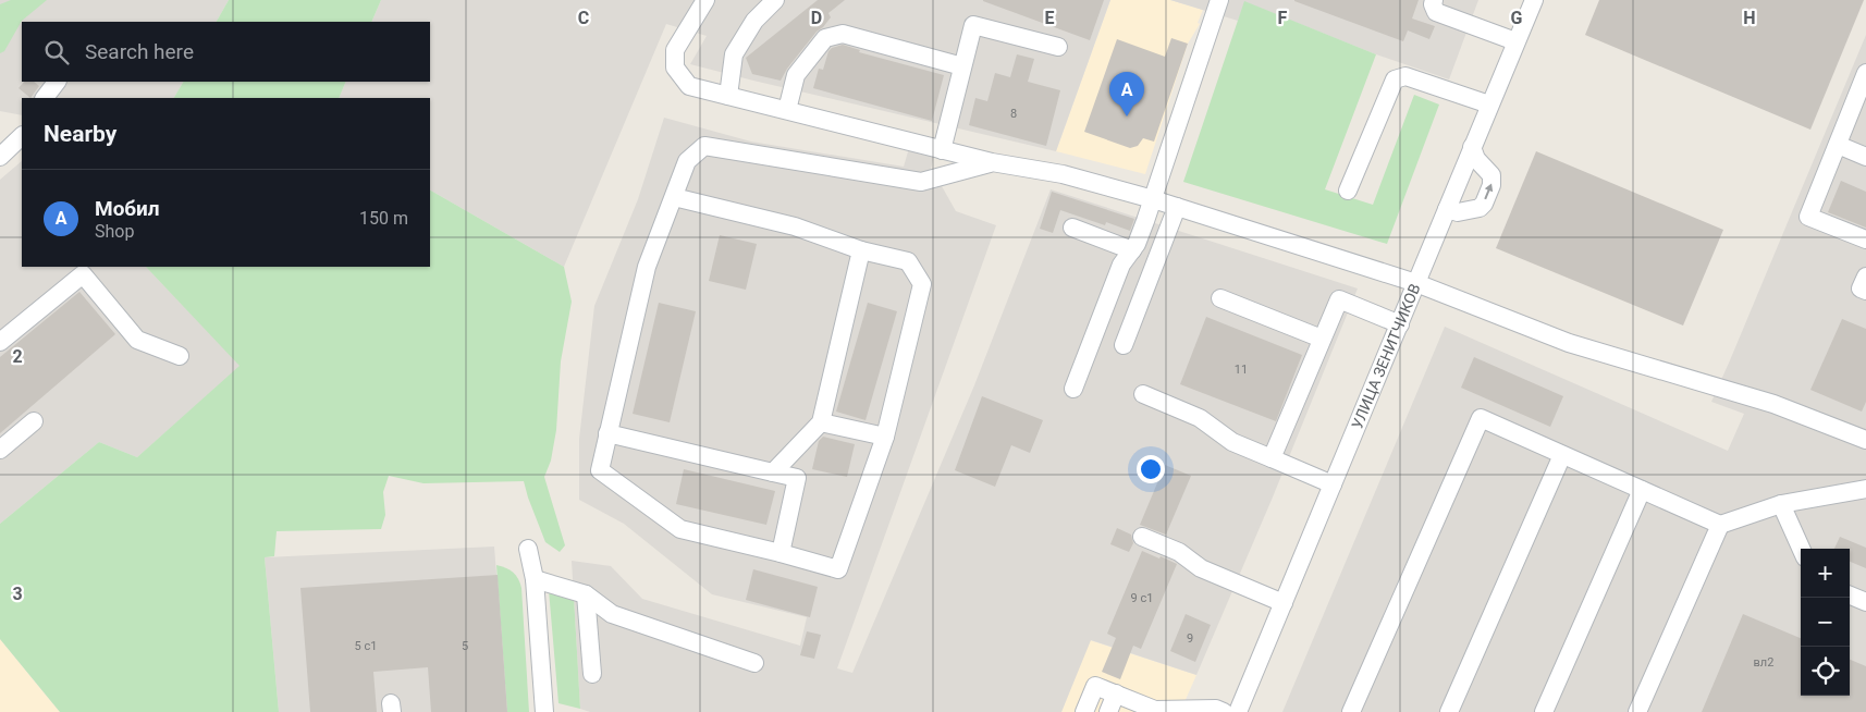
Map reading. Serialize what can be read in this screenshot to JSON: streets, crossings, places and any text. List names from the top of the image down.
{
  "streets": {
    "street": ["УЛИЦА ЗЕНИТЧИКОВ"]
  },
  "house_numbers": [
    "8",
    "11",
    "9 с1",
    "9",
    "5 с1",
    "5",
    "вл2"
  ],
  "page": {
    "search": "Search here",
    "pins": "A",
    "heading": "Nearby",
    "list": [
      {
        "mark": "A",
        "name": "Мобил",
        "note": "Shop",
        "value": "150 m"
      }
    ],
    "map_buttons": ["+", "−"]
  },
  "grid": {
    "columns": [
      "C",
      "D",
      "E",
      "F",
      "G",
      "H"
    ],
    "rows": ["2", "3"]
  }
}
